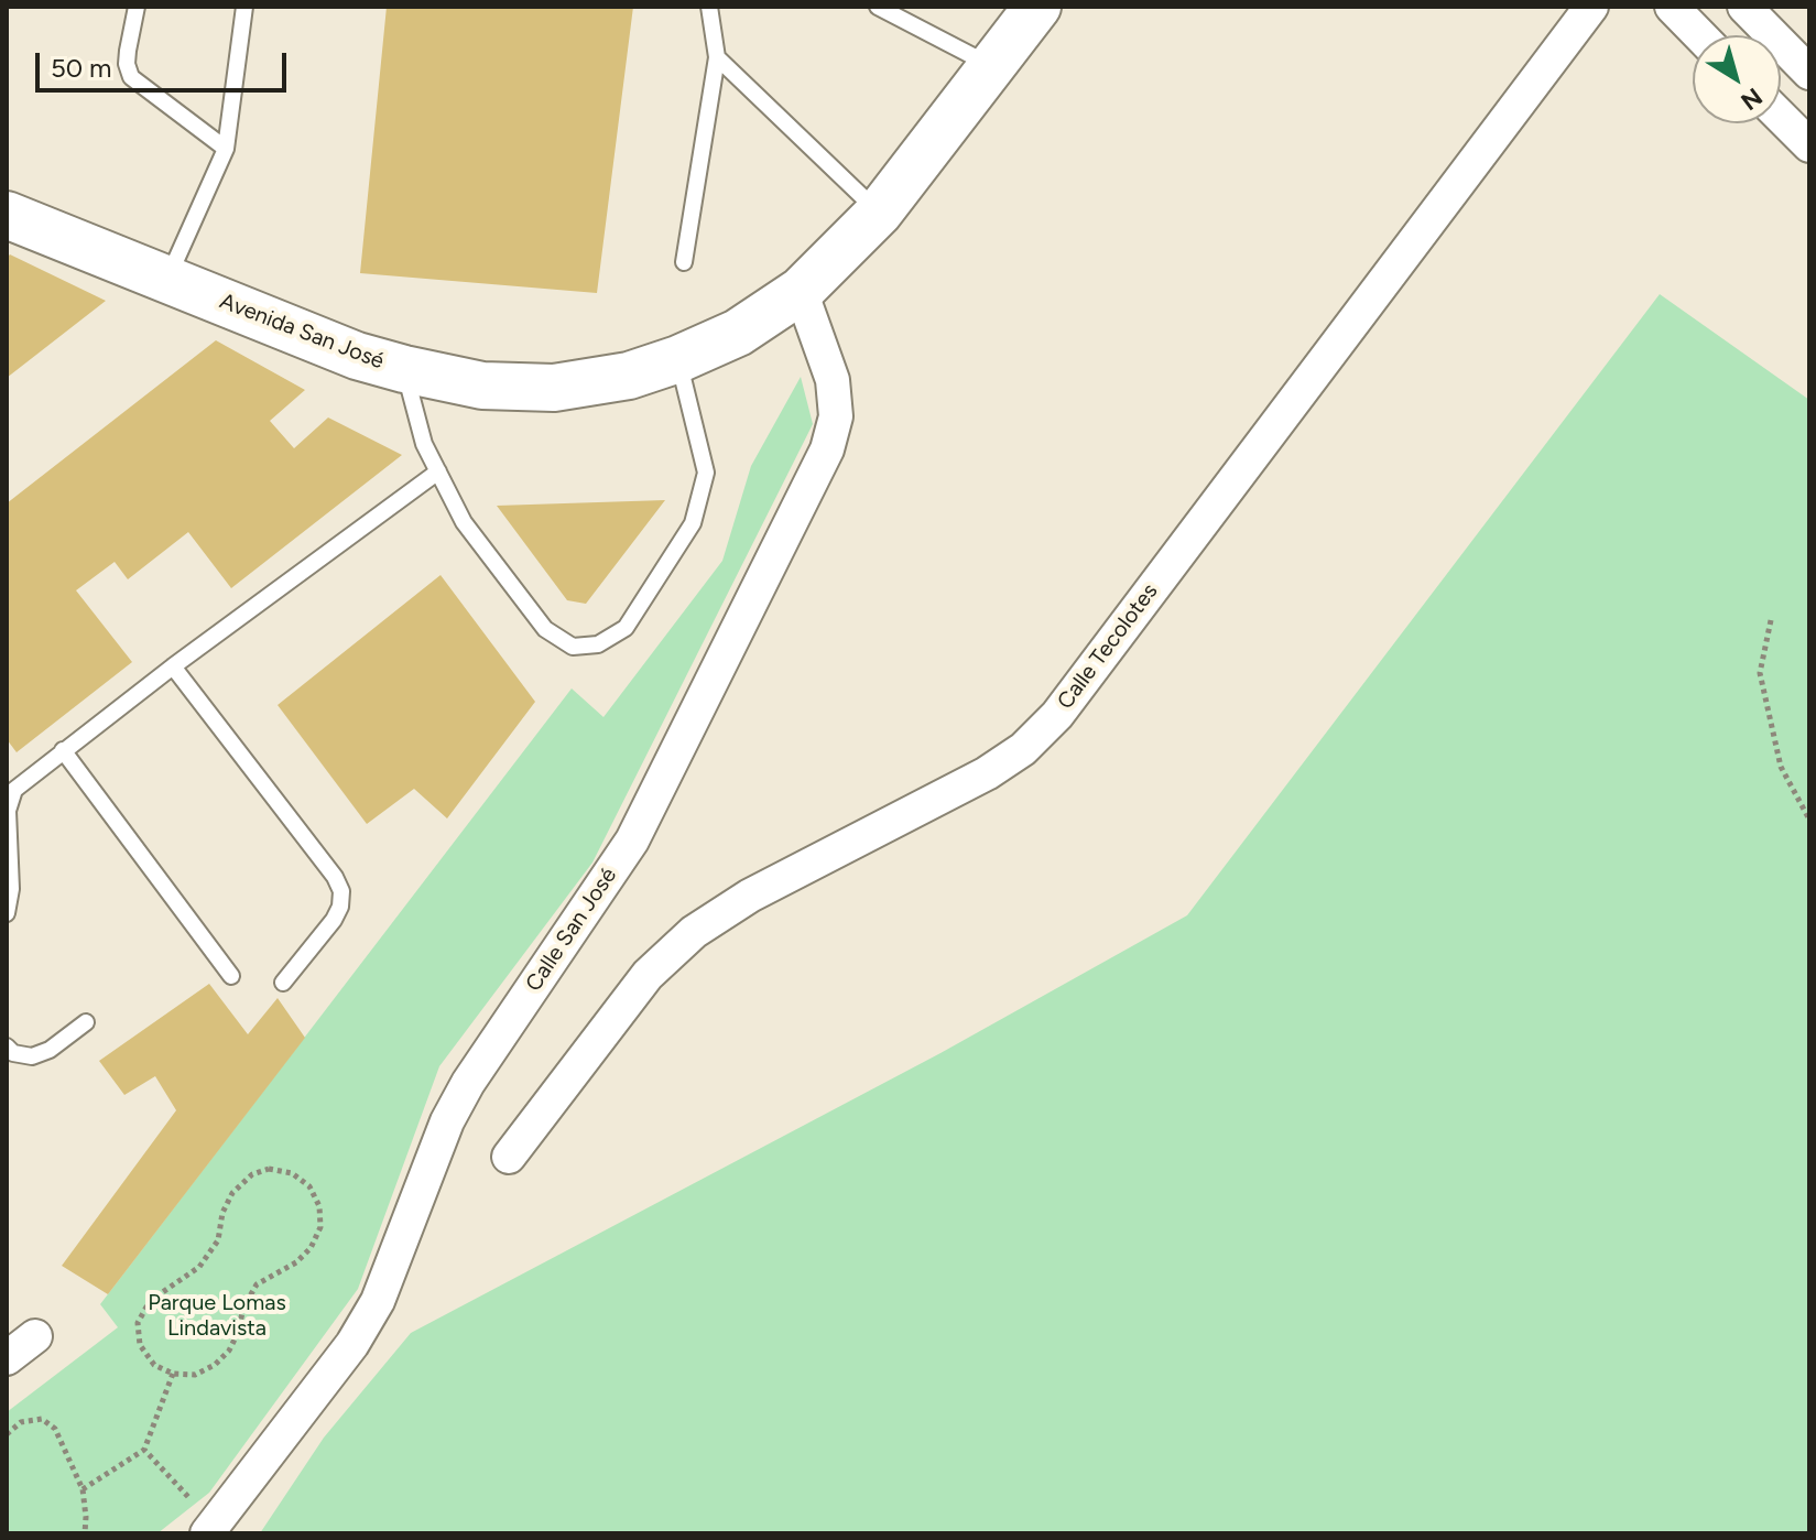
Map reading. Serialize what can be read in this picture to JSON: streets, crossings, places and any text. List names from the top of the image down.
{
  "streets": {
    "main road": ["Avenida San José"],
    "street": ["Calle Tecolotes", "Calle San José"]
  },
  "crossings": [
    ["Avenida San José", "Calle San José"]
  ],
  "parks": ["Parque Lomas Lindavista"],
  "scale_bar": "50 m",
  "north": "bottom right"
}
